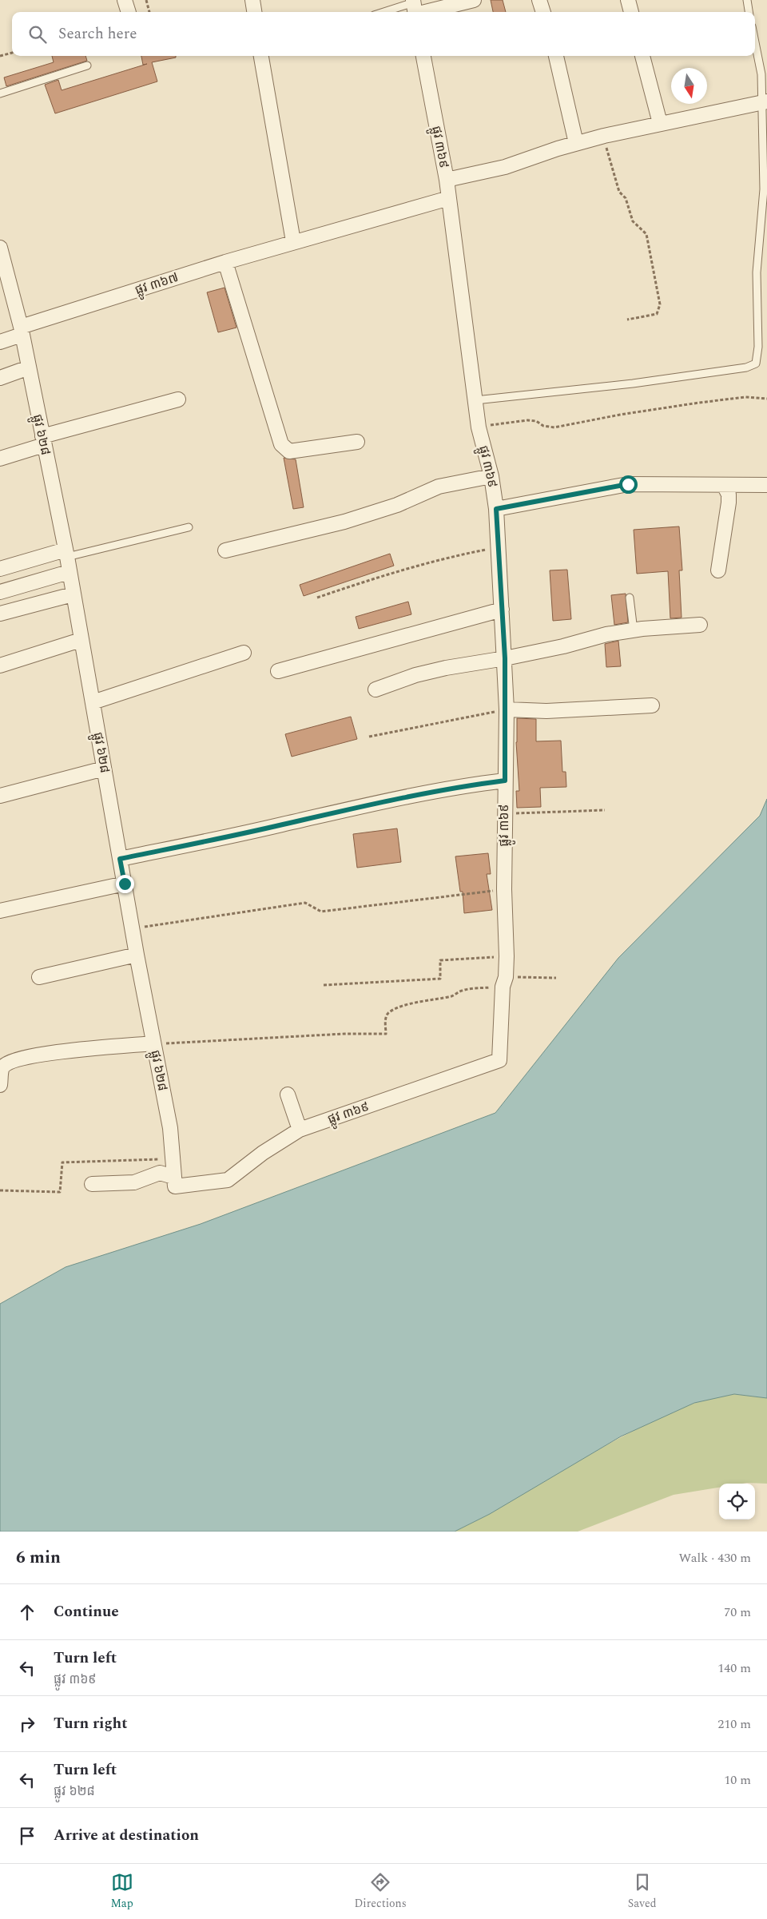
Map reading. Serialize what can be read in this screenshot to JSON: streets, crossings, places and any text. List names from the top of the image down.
{
  "streets": {
    "street": ["ផ្លូវ ៣៦៩", "ផ្លូវ ៣៦៧", "ផ្លូវ ៦២៨"]
  },
  "crossings": [
    ["ផ្លូវ ៣៦៩", "ផ្លូវ ៣៦៧"],
    ["ផ្លូវ ៣៦៩", "ផ្លូវ ៦២៨"],
    ["ផ្លូវ ៣៦៧", "ផ្លូវ ៦២៨"]
  ],
  "north": "bottom",
  "page": {
    "search": "Search here",
    "heading": ["6 min", "Walk · 430 m"],
    "list": [
      ["Continue", "70 m"],
      ["Turn left", "ផ្លូវ ៣៦៩", "140 m"],
      ["Turn right", "210 m"],
      ["Turn left", "ផ្លូវ ៦២៨", "10 m"],
      "Arrive at destination"
    ],
    "nav": ["Map", "Directions", "Saved"]
  }
}
